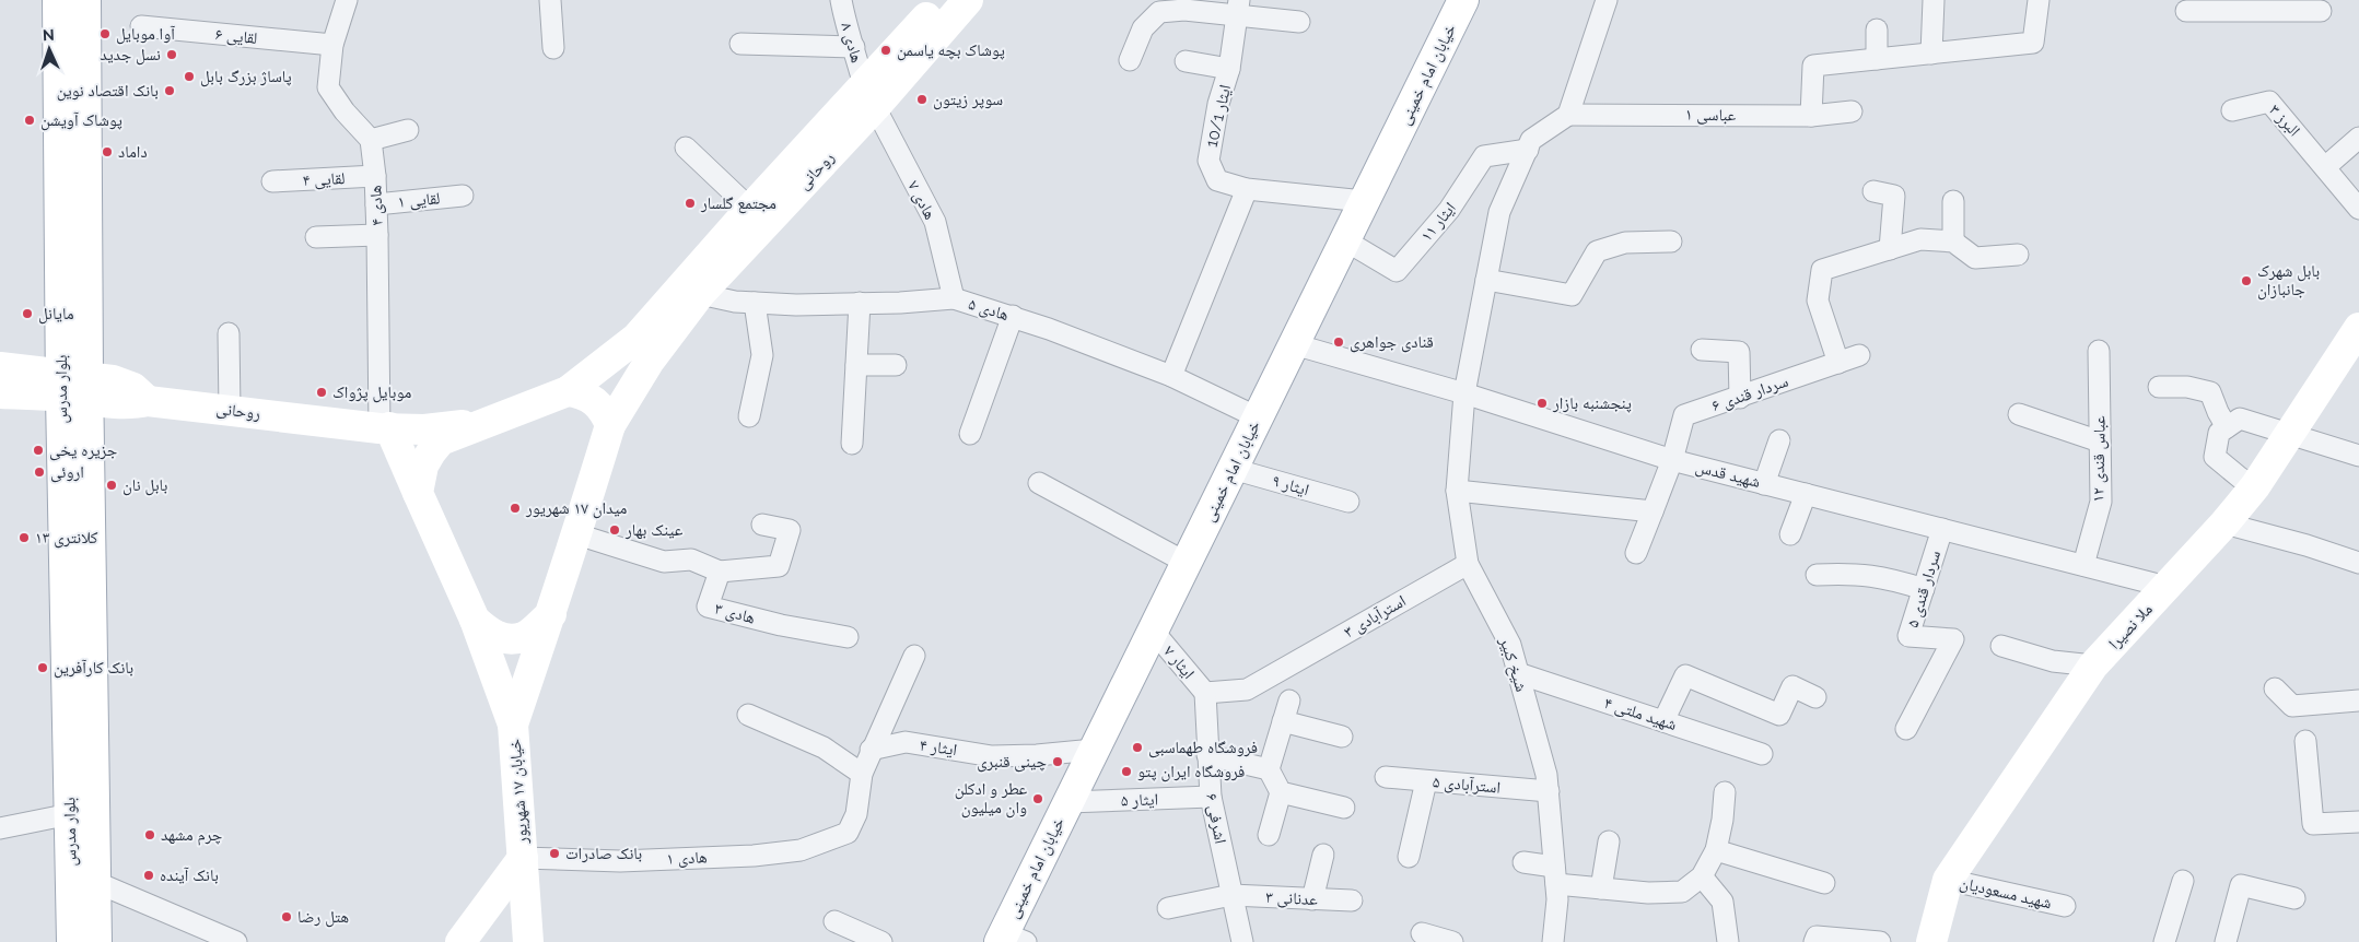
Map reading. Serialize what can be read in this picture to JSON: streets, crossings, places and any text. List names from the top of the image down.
{
  "streets": {
    "main road": [
      "خیابان امام خمینی",
      "روحانی",
      "بلوار مدرس",
      "ملا نصیرا",
      "خیابان ۱۷ شهریور"
    ],
    "street": [
      "لقایی ۶",
      "هادی ۸",
      "عباسی ۱",
      "ایثار 10/1",
      "البرز ۳",
      "لقایی ۴",
      "لقایی ۱",
      "هادی ۷",
      "هادی ۴",
      "ایثار ۱۱",
      "هادی ۵",
      "سردار قندی ۶",
      "عباس قندی ۱۲",
      "شهید قدس",
      "ایثار ۹",
      "سردار قندی ۵",
      "هادی ۳",
      "استرآبادی ٣",
      "ایثار ۷",
      "شیخ کبیر",
      "شهید ملتی ۴",
      "ایثار ۴",
      "استرآبادی ۵",
      "ایثار ۵",
      "اشرفی ۶",
      "هادی ۱",
      "شهید مسعودیان",
      "عدنانی ۳"
    ]
  },
  "crossings": [
    ["هادی ۸", "روحانی"],
    ["هادی ۸", "هادی ۷"],
    ["خیابان امام خمینی", "ایثار 10/1"],
    ["خیابان امام خمینی", "ایثار ۱۱"],
    ["خیابان امام خمینی", "هادی ۵"],
    ["خیابان امام خمینی", "شهید قدس"],
    ["خیابان امام خمینی", "ایثار ۹"],
    ["خیابان امام خمینی", "ایثار ۷"],
    ["خیابان امام خمینی", "ایثار ۴"],
    ["خیابان امام خمینی", "ایثار ۵"],
    ["عباسی ۱", "شیخ کبیر"],
    ["روحانی", "هادی ۷"],
    ["روحانی", "هادی ۴"],
    ["روحانی", "هادی ۵"],
    ["روحانی", "بلوار مدرس"],
    ["لقایی ۴", "هادی ۴"],
    ["لقایی ۱", "هادی ۴"],
    ["هادی ۷", "هادی ۵"],
    ["ایثار ۱۱", "شیخ کبیر"],
    ["سردار قندی ۶", "شهید قدس"],
    ["عباس قندی ۱۲", "شهید قدس"],
    ["شهید قدس", "سردار قندی ۵"],
    ["شهید قدس", "ملا نصیرا"],
    ["شهید قدس", "شیخ کبیر"],
    ["استرآبادی ٣", "ایثار ۷"],
    ["استرآبادی ٣", "شیخ کبیر"],
    ["استرآبادی ٣", "اشرفی ۶"],
    ["ملا نصیرا", "شهید مسعودیان"],
    ["ایثار ۷", "اشرفی ۶"],
    ["شیخ کبیر", "شهید ملتی ۴"],
    ["شیخ کبیر", "استرآبادی ۵"],
    ["خیابان ۱۷ شهریور", "هادی ۱"],
    ["ایثار ۵", "اشرفی ۶"],
    ["اشرفی ۶", "عدنانی ۳"]
  ],
  "places": [
    "آوا موبایل",
    "پوشاک بچه یاسمن",
    "نسل جدید",
    "پاساژ بزرگ بابل",
    "بانک اقتصاد نوین",
    "سوپر زیتون",
    "پوشاک آویشن",
    "داماد",
    "مجتمع گلسار",
    "بابل شهرک جانبازان",
    "مایانل",
    "قنادی جواهری",
    "موبایل پژواک",
    "پنجشنبه بازار",
    "جزیره یخی",
    "اروئی",
    "بابل نان",
    "میدان ۱۷ شهریور",
    "عینک بهار",
    "کلانتری ۱۳",
    "بانک کارآفرین",
    "فروشگاه طهماسبی",
    "چینی قنبری",
    "فروشگاه ایران پتو",
    "عطر و ادکلن وان میلیون",
    "چرم مشهد",
    "بانک صادرات",
    "بانک آینده",
    "هتل رضا"
  ],
  "north": "top"
}
